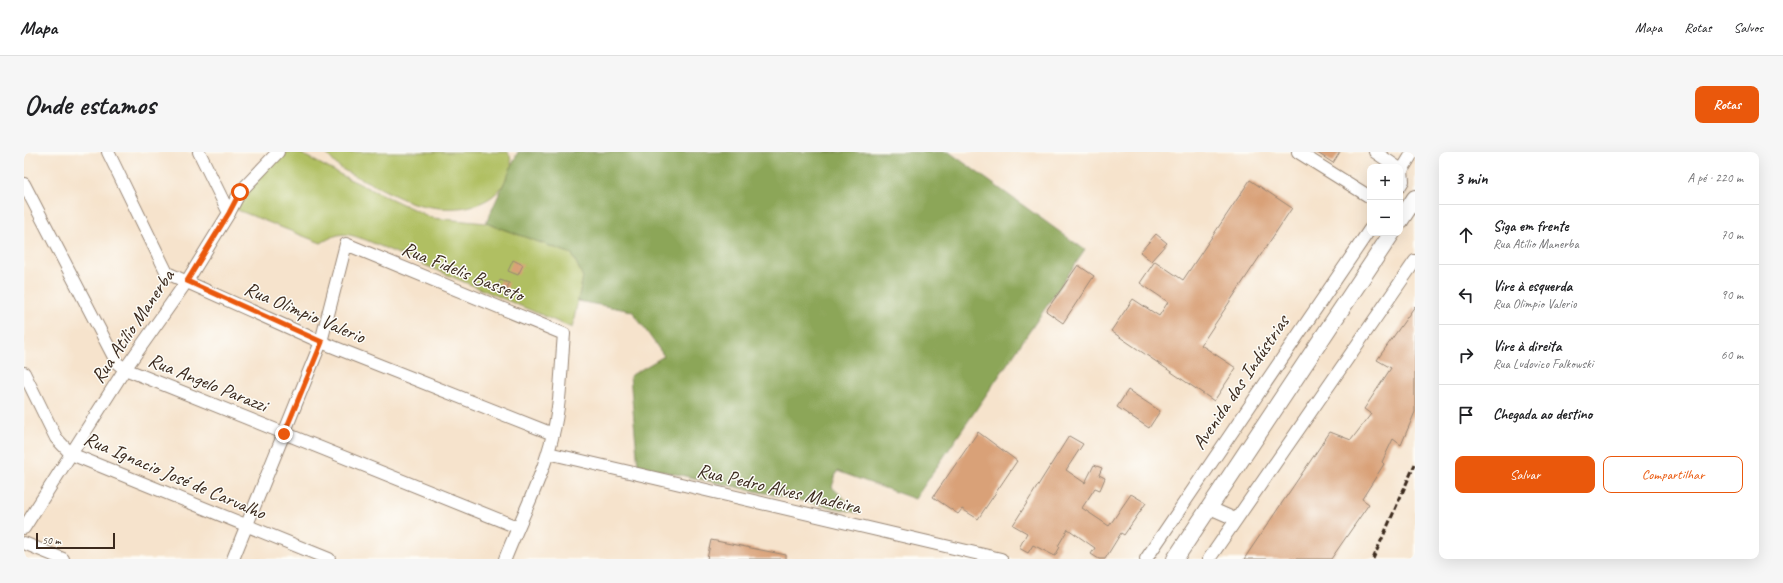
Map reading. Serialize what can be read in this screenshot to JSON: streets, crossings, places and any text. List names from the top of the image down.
{
  "streets": {
    "street": [
      "Rua Fidelis Basseto",
      "Rua Olimpio Valerio",
      "Rua Atílio Manerba",
      "Rua Angelo Parazzi",
      "Avenida das Indústrias",
      "Rua Ignacio José de Carvalho",
      "Rua Pedro Alves Madeira"
    ]
  },
  "crossings": [
    ["Rua Fidelis Basseto", "Rua Olimpio Valerio"],
    ["Rua Olimpio Valerio", "Rua Atílio Manerba"],
    ["Rua Atílio Manerba", "Rua Angelo Parazzi"],
    ["Rua Atílio Manerba", "Rua Ignacio José de Carvalho"]
  ],
  "scale_bar": "50 m",
  "page": {
    "header": "Mapa",
    "nav": ["Mapa", "Rotas", "Salvos"],
    "buttons": [
      "Rotas",
      ["Salvar", "Compartilhar"]
    ],
    "title": "Onde estamos",
    "heading": ["3 min", "A pé · 220 m"],
    "map_buttons": ["+", "−"],
    "list": [
      ["Siga em frente", "Rua Atílio Manerba", "70 m"],
      ["Vire à esquerda", "Rua Olimpio Valerio", "90 m"],
      ["Vire à direita", "Rua Ludovico Falkowski", "60 m"],
      "Chegada ao destino"
    ],
    "scale": "50 m"
  }
}
